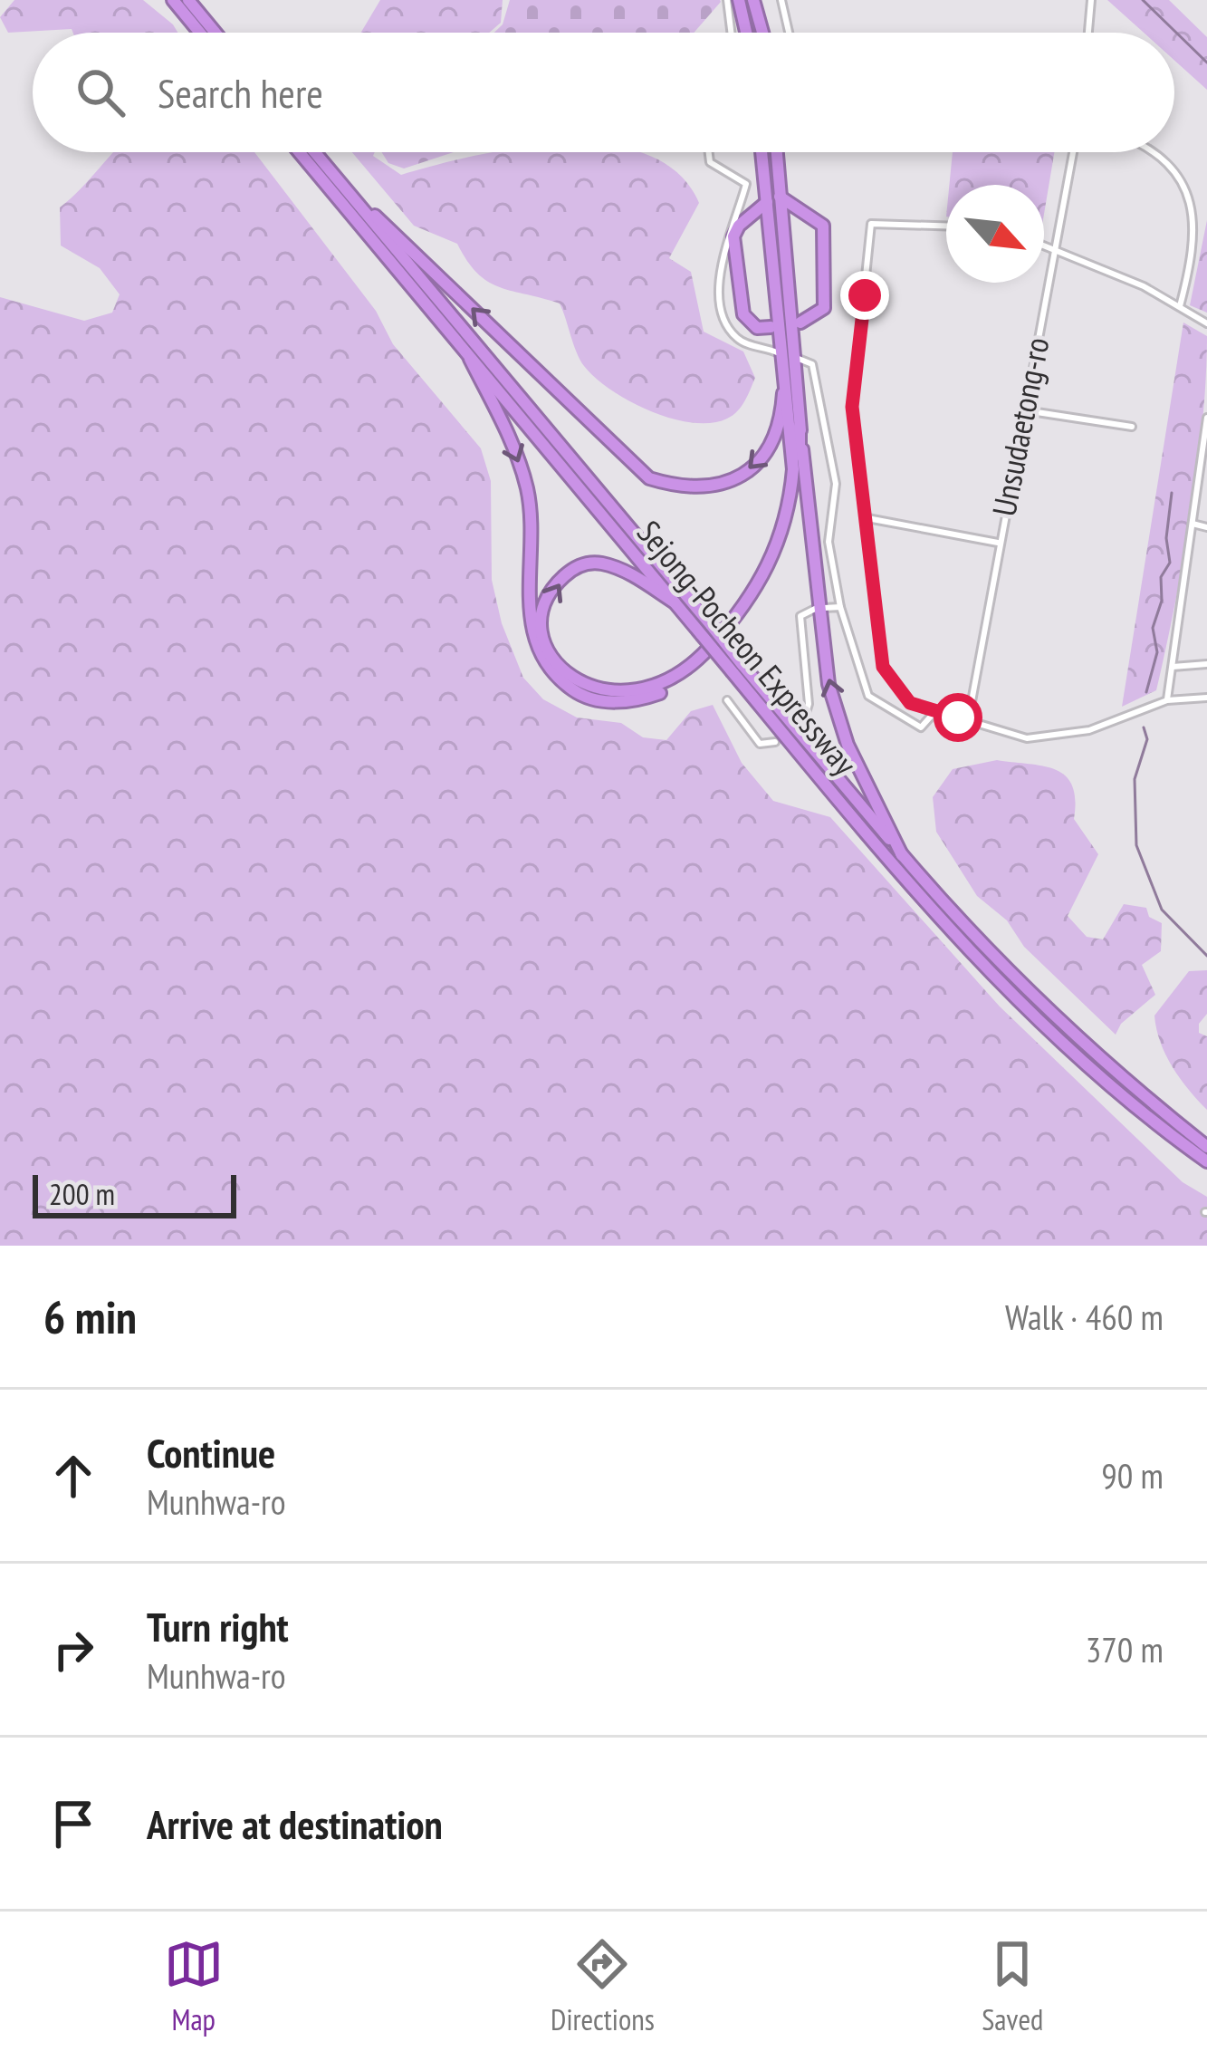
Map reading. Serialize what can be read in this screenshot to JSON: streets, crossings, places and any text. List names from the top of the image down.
{
  "streets": {
    "highway": ["Sejong-Pocheon Expressway"],
    "street": ["Unsudaetong-ro"]
  },
  "scale_bar": "200 m",
  "north": "bottom right",
  "page": {
    "search": "Search here",
    "scale": "200 m",
    "heading": ["6 min", "Walk · 460 m"],
    "list": [
      ["Continue", "Munhwa-ro", "90 m"],
      ["Turn right", "Munhwa-ro", "370 m"],
      "Arrive at destination"
    ],
    "nav": ["Map", "Directions", "Saved"]
  }
}
